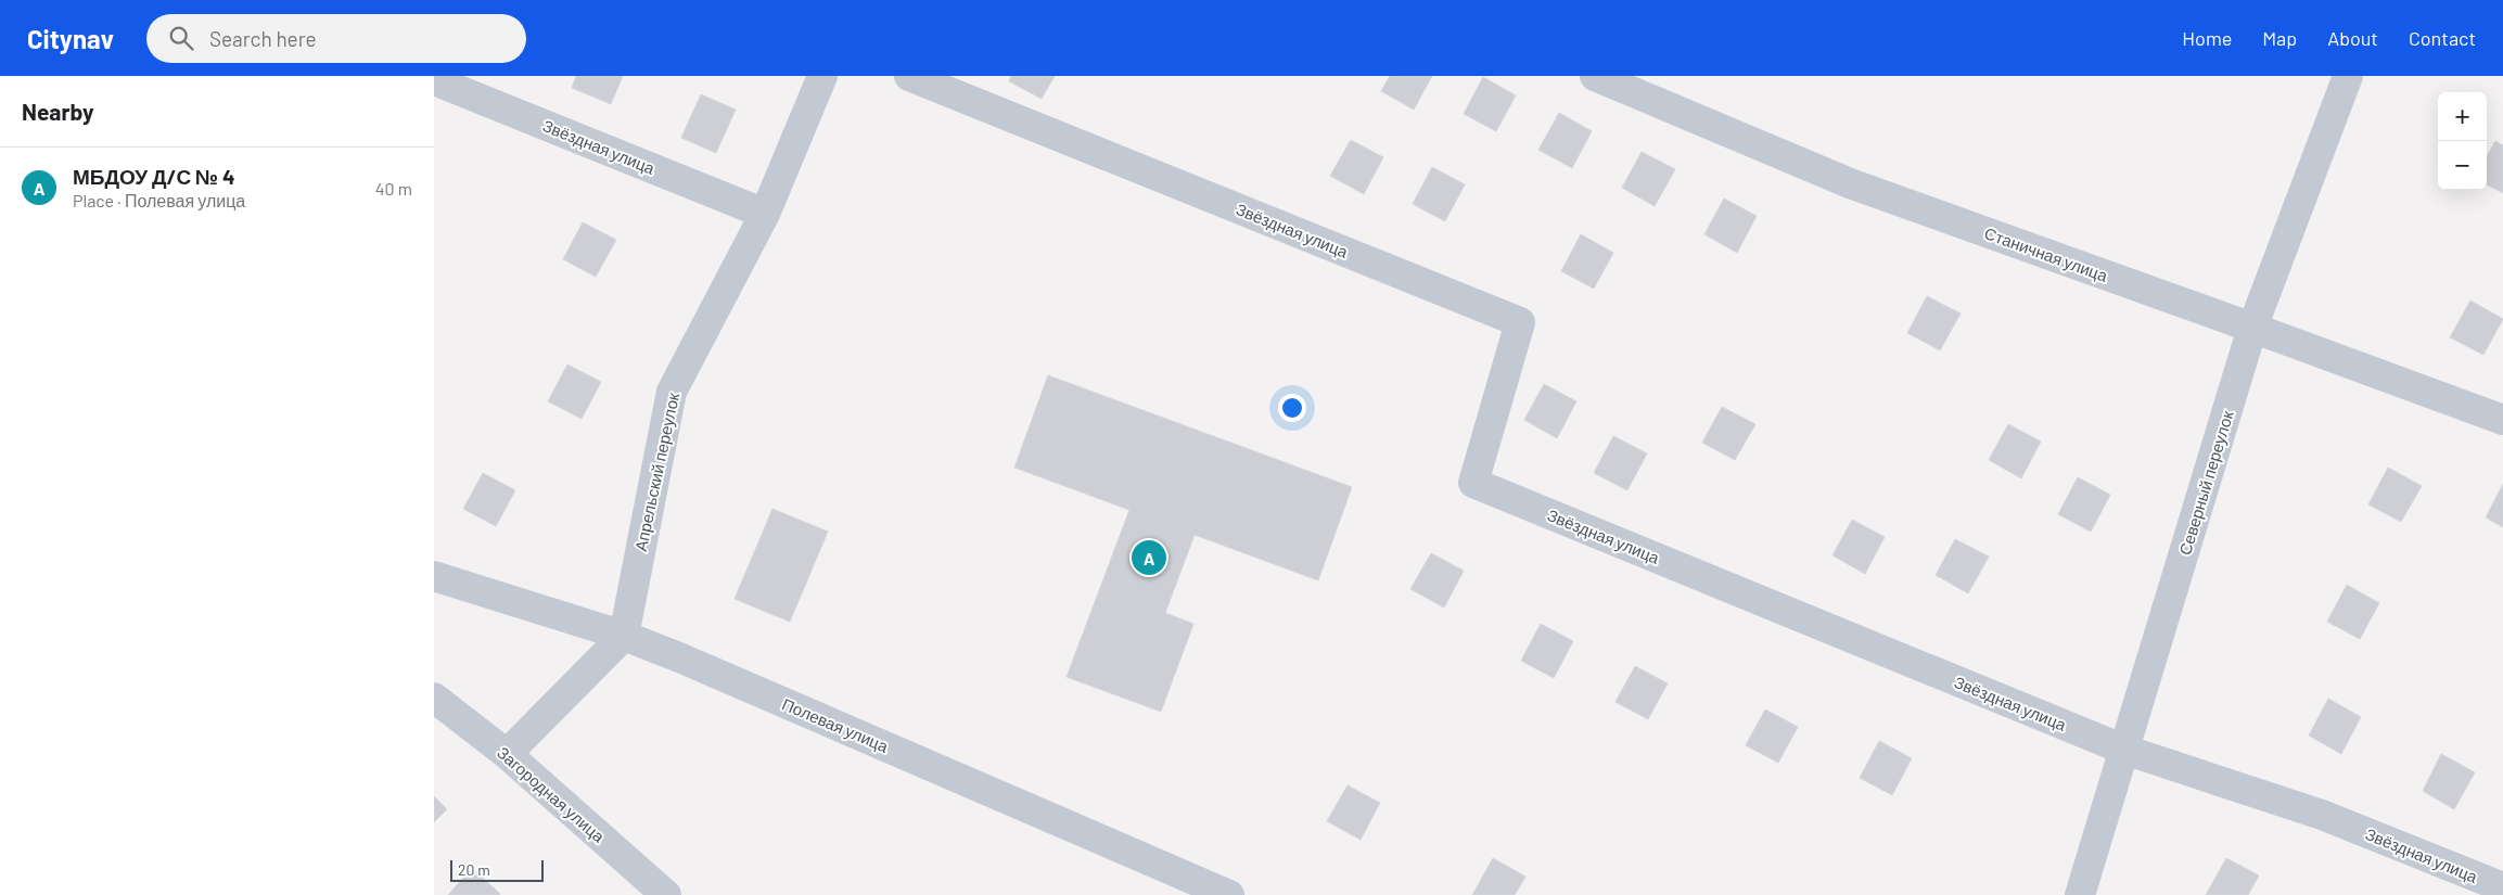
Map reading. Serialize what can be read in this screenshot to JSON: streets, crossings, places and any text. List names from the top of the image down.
{
  "streets": {
    "street": [
      "Звёздная улица",
      "Станичная улица",
      "Апрельский переулок",
      "Северный переулок",
      "Полевая улица",
      "Загородная улица"
    ]
  },
  "crossings": [
    ["Звёздная улица", "Апрельский переулок"],
    ["Звёздная улица", "Северный переулок"],
    ["Станичная улица", "Северный переулок"],
    ["Апрельский переулок", "Полевая улица"]
  ],
  "scale_bar": "20 m",
  "page": {
    "header": "Citynav",
    "search": "Search here",
    "nav": [
      "Home",
      "Map",
      "About",
      "Contact"
    ],
    "heading": "Nearby",
    "map_buttons": ["+", "−"],
    "list": [
      {
        "mark": "A",
        "name": "МБДОУ Д/С № 4",
        "note": "Place · Полевая улица",
        "value": "40 m"
      }
    ],
    "pins": "A",
    "scale": "20 m"
  }
}
